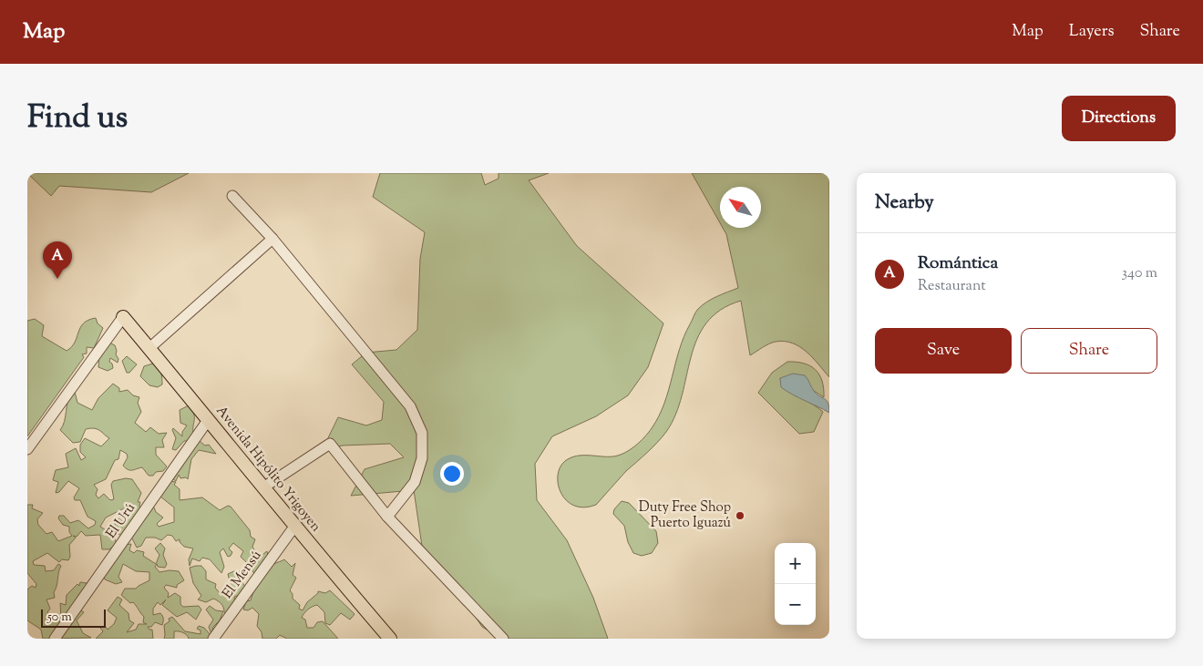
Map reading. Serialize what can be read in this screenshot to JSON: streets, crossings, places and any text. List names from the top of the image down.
{
  "streets": {
    "main road": ["Avenida Hipólito Yrigoyen"],
    "street": ["El Urú", "El Mensú"]
  },
  "crossings": [
    ["Avenida Hipólito Yrigoyen", "El Urú"],
    ["Avenida Hipólito Yrigoyen", "El Mensú"]
  ],
  "places": ["Duty Free Shop Puerto Iguazú"],
  "scale_bar": "50 m",
  "north": "top left",
  "page": {
    "header": "Map",
    "nav": ["Map", "Layers", "Share"],
    "title": "Find us",
    "buttons": [
      "Directions",
      ["Save", "Share"]
    ],
    "heading": "Nearby",
    "list": [
      {
        "mark": "A",
        "name": "Romántica",
        "note": "Restaurant",
        "value": "340 m"
      }
    ],
    "pins": "A",
    "map_buttons": ["+", "−"],
    "scale": "50 m"
  }
}
